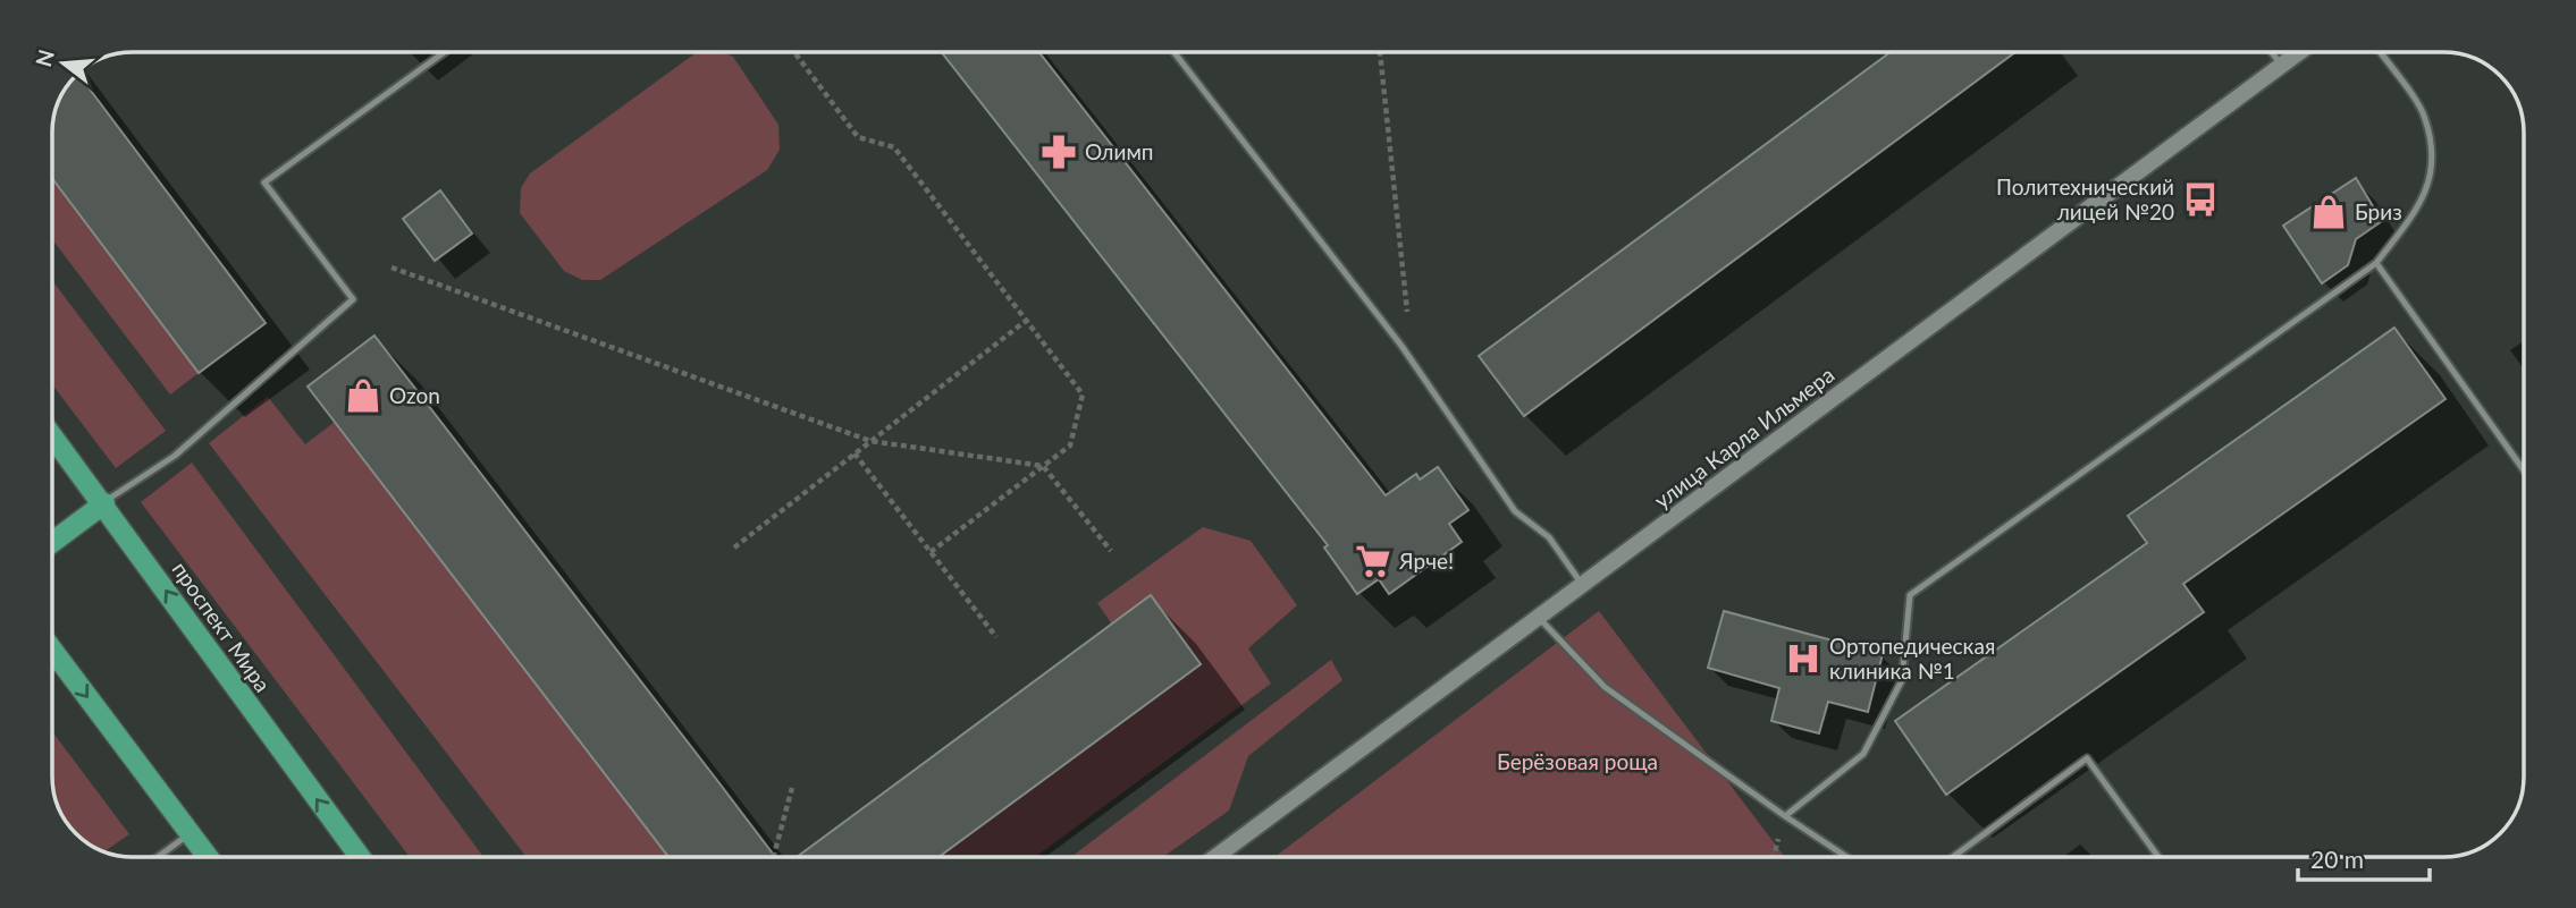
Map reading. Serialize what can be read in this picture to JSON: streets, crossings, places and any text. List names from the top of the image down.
{
  "streets": {
    "main road": ["проспект Мира"],
    "street": ["улица Карла Ильмера"]
  },
  "parks": ["Берёзовая роща"],
  "places": {
    "pharmacy": ["Олимп"],
    "bus stop": ["Политехнический лицей №20"],
    "shop": ["Бриз", "Ozon"],
    "supermarket": ["Ярче!"],
    "hospital": ["Ортопедическая клиника №1"]
  },
  "scale_bar": "20 m",
  "north": "left"
}
